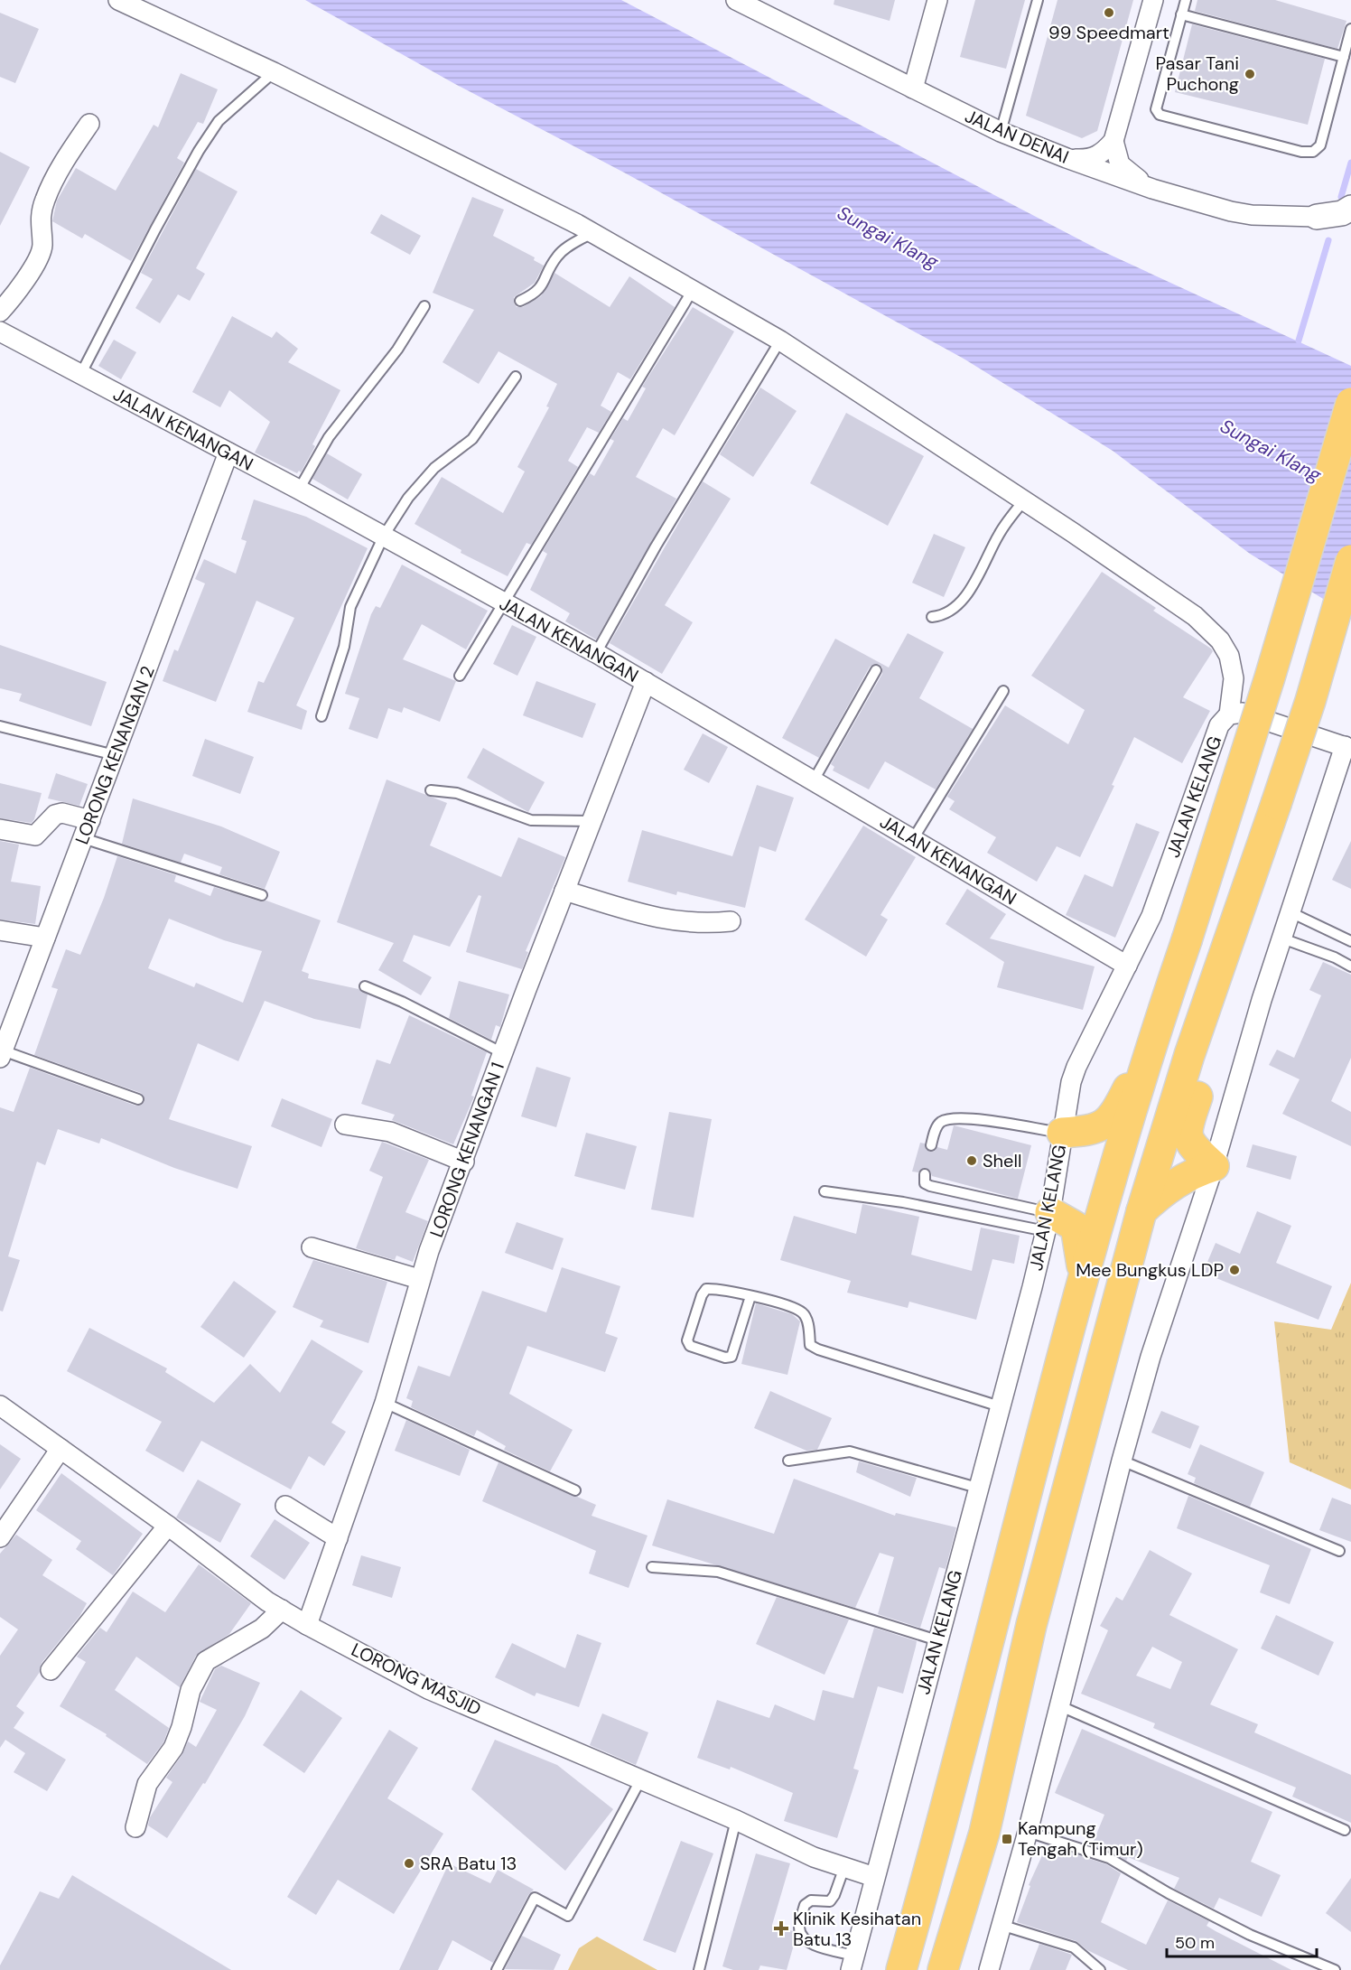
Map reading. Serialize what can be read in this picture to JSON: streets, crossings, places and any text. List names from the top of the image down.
{
  "streets": {
    "street": [
      "JALAN DENAI",
      "JALAN KENANGAN",
      "LORONG KENANGAN 2",
      "JALAN KELANG",
      "LORONG KENANGAN 1",
      "LORONG MASJID"
    ]
  },
  "crossings": [
    ["JALAN KENANGAN", "LORONG KENANGAN 2"],
    ["JALAN KENANGAN", "JALAN KELANG"],
    ["JALAN KENANGAN", "LORONG KENANGAN 1"],
    ["JALAN KELANG", "LORONG MASJID"],
    ["LORONG KENANGAN 1", "LORONG MASJID"]
  ],
  "water": ["Sungai Klang"],
  "places": {
    "other": [
      "99 Speedmart",
      "Pasar Tani Puchong",
      "Shell",
      "Mee Bungkus LDP",
      "SRA Batu 13"
    ],
    "transit": ["Kampung Tengah (Timur)"],
    "health": ["Klinik Kesihatan Batu 13"]
  },
  "scale_bar": "50 m"
}
